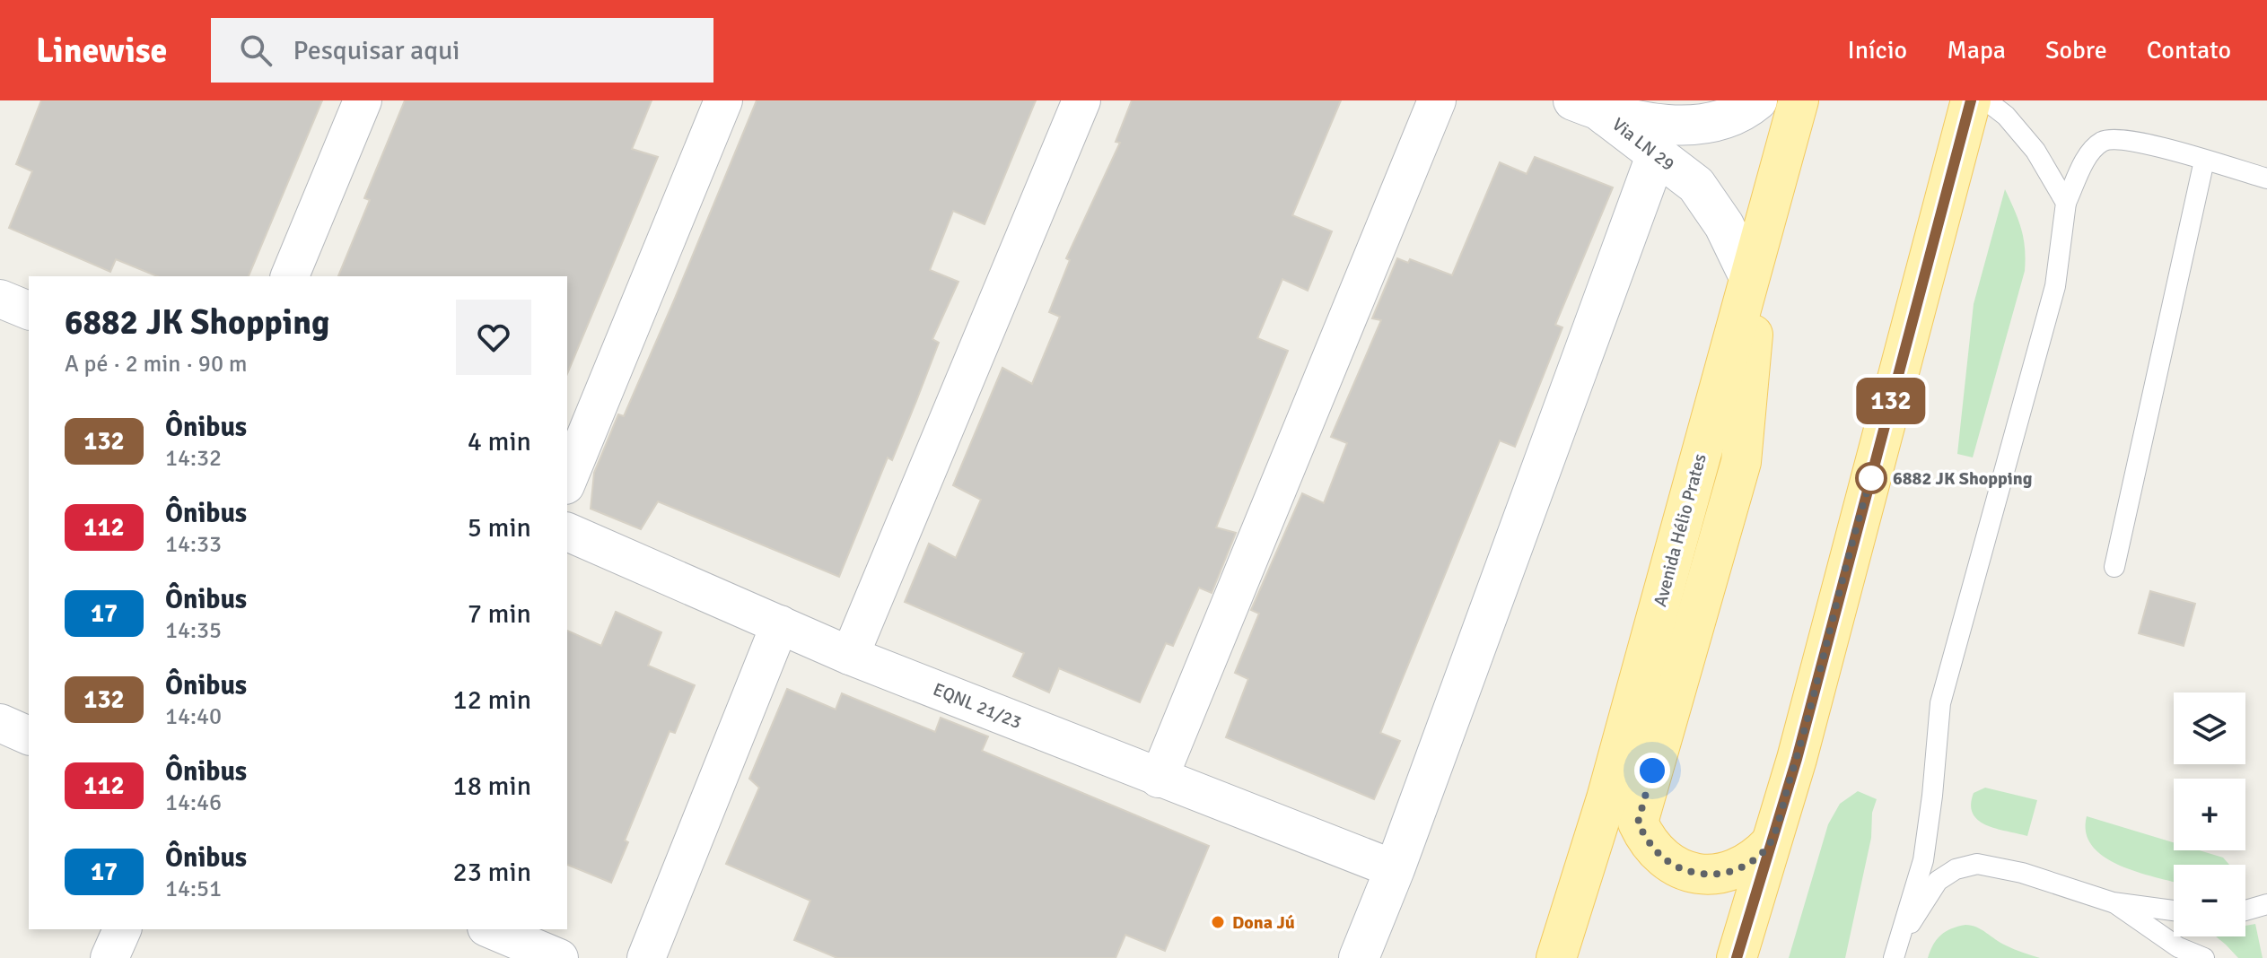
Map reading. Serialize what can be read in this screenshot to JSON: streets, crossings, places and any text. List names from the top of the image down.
{
  "streets": {
    "main road": ["Avenida Hélio Prates"],
    "street": ["Via LN 29", "EQNL 21/23"]
  },
  "crossings": [
    ["Via LN 29", "Avenida Hélio Prates"]
  ],
  "places": ["6882 JK Shopping", "Dona Jú"],
  "lines": ["bus line 132"],
  "page": {
    "header": "Linewise",
    "search": "Pesquisar aqui",
    "nav": [
      "Início",
      "Mapa",
      "Sobre",
      "Contato"
    ],
    "on_map": "132",
    "heading": ["6882 JK Shopping", "A pé · 2 min · 90 m"],
    "list": [
      {
        "mark": "132",
        "name": "Ônibus",
        "note": "14:32",
        "value": "4 min"
      },
      {
        "mark": "112",
        "name": "Ônibus",
        "note": "14:33",
        "value": "5 min"
      },
      {
        "mark": "17",
        "name": "Ônibus",
        "note": "14:35",
        "value": "7 min"
      },
      {
        "mark": "132",
        "name": "Ônibus",
        "note": "14:40",
        "value": "12 min"
      },
      {
        "mark": "112",
        "name": "Ônibus",
        "note": "14:46",
        "value": "18 min"
      },
      {
        "mark": "17",
        "name": "Ônibus",
        "note": "14:51",
        "value": "23 min"
      }
    ],
    "map_buttons": ["+", "−"]
  }
}
